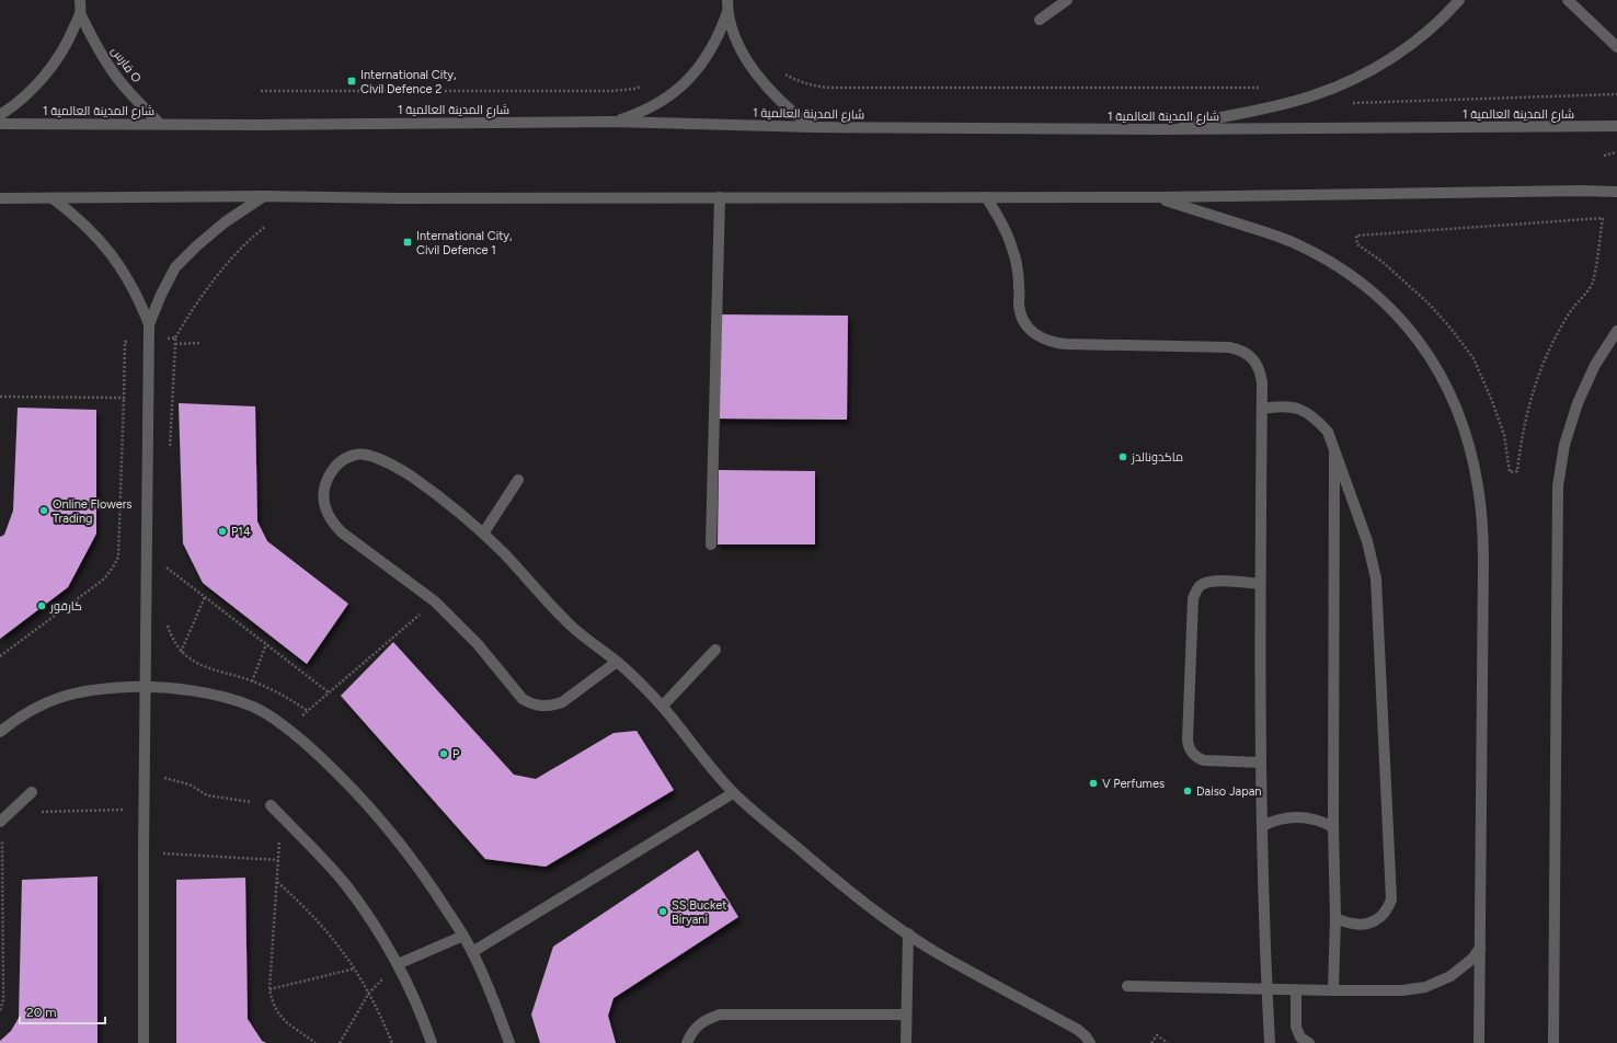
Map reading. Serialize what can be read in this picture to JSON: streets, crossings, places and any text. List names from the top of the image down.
{
  "streets": {
    "street": ["فارس O", "شارع المدينة العالمية 1"]
  },
  "crossings": [
    ["فارس O", "شارع المدينة العالمية 1"]
  ],
  "places": {
    "transit": ["International City, Civil Defence 2", "International City, Civil Defence 1"],
    "other": [
      "ماكدونالدز",
      "Online Flowers Trading",
      "P14",
      "كارفور",
      "P",
      "V Perfumes",
      "Daiso Japan",
      "SS Bucket Biryani"
    ]
  },
  "scale_bar": "20 m"
}
